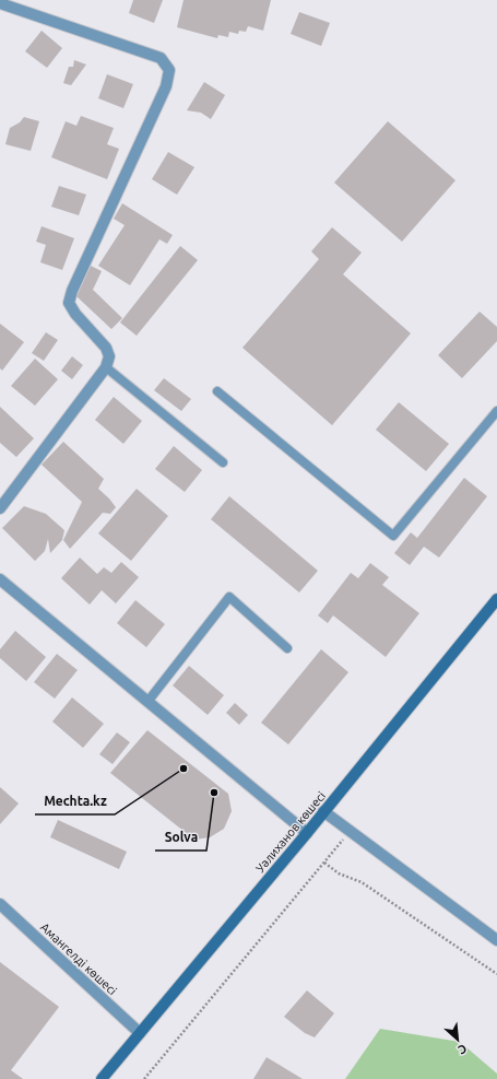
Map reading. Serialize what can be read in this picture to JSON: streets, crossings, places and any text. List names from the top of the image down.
{
  "streets": {
    "main road": ["Уәлиханов көшесі"],
    "street": ["Амангелді көшесі"]
  },
  "crossings": [
    ["Уәлиханов көшесі", "Амангелді көшесі"]
  ],
  "places": ["Mechta.kz", "Solva"],
  "north": "bottom right"
}
